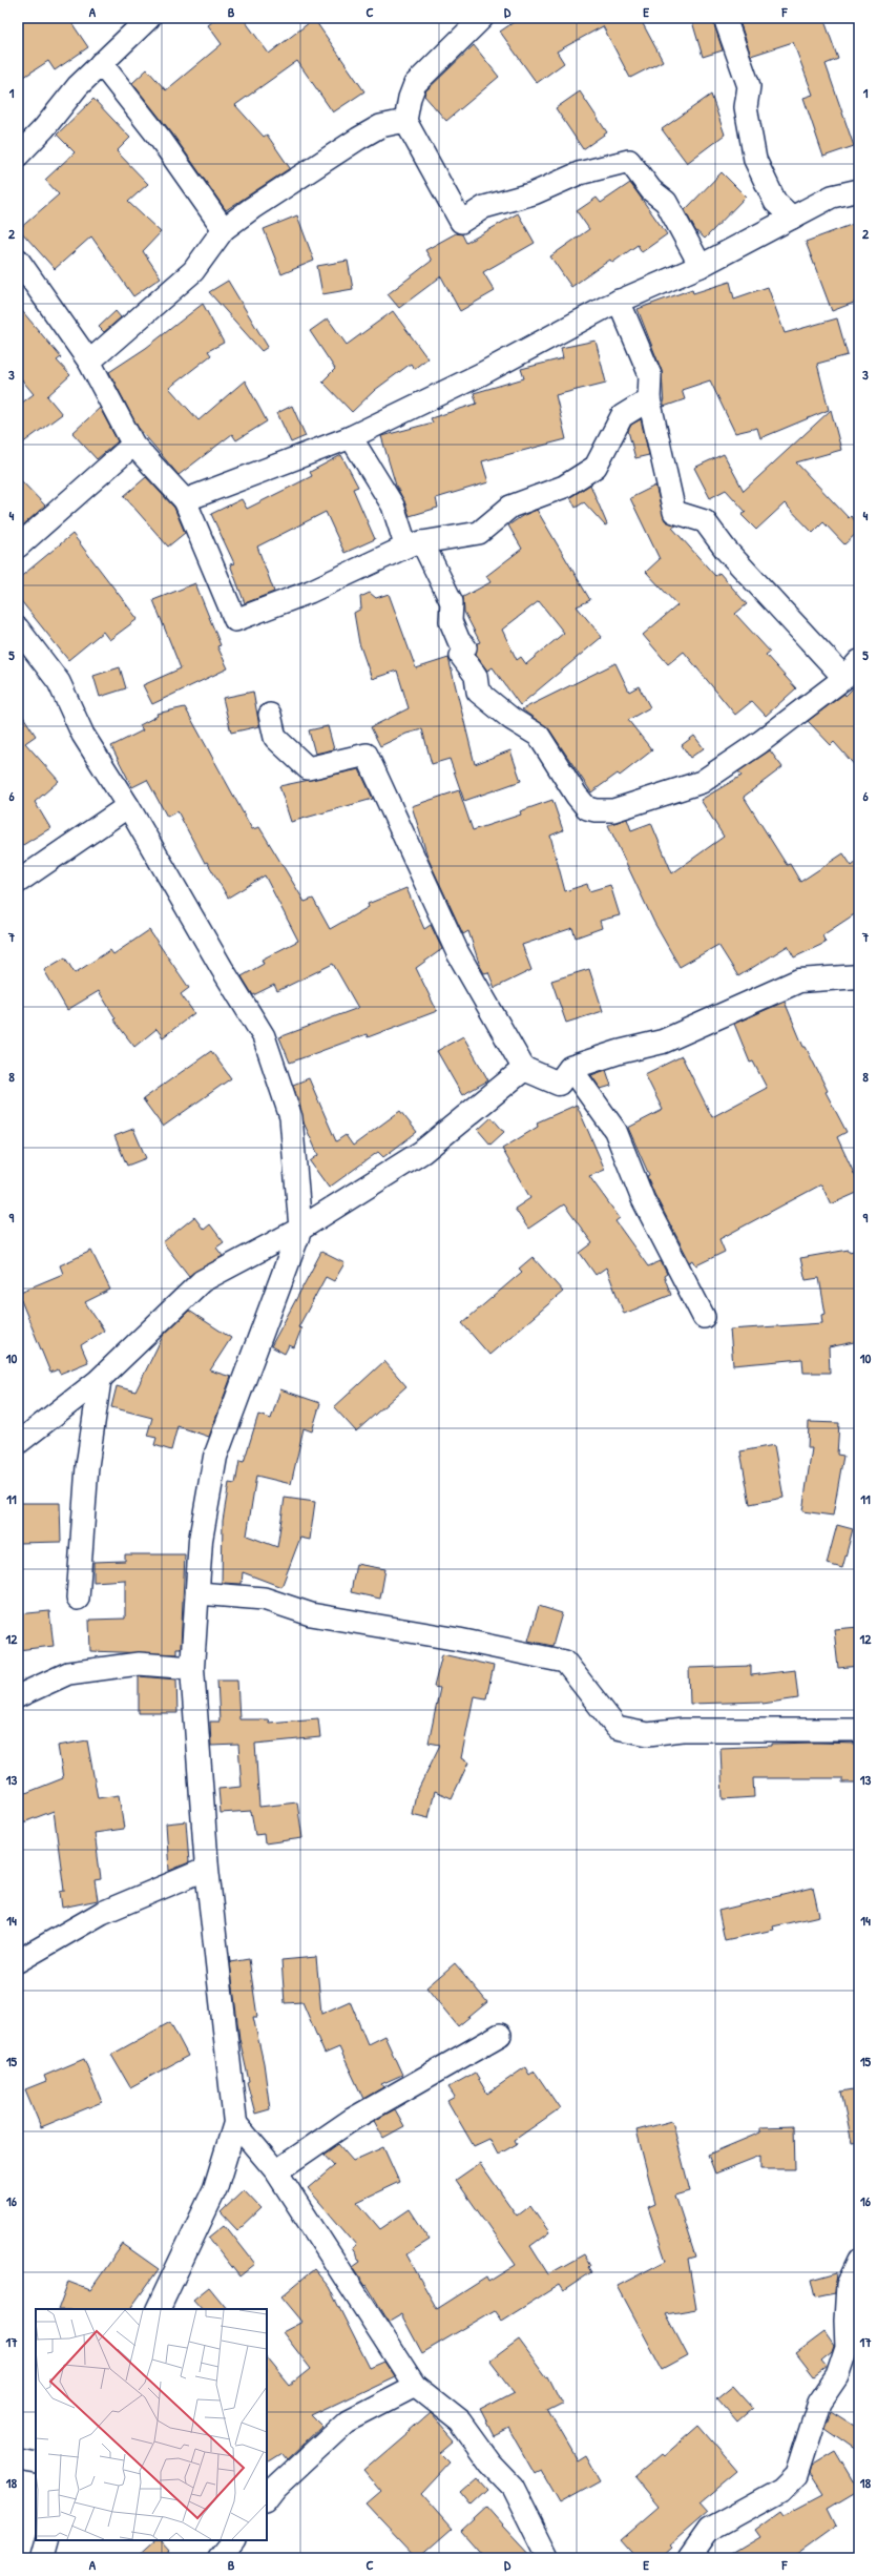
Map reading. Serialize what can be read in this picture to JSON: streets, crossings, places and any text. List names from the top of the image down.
{
  "grid": {
    "columns": [
      "A",
      "B",
      "C",
      "D",
      "E",
      "F"
    ],
    "rows": [
      "1",
      "2",
      "3",
      "4",
      "5",
      "6",
      "7",
      "8",
      "9",
      "10",
      "11",
      "12",
      "13",
      "14",
      "15",
      "16",
      "17",
      "18"
    ]
  }
}
